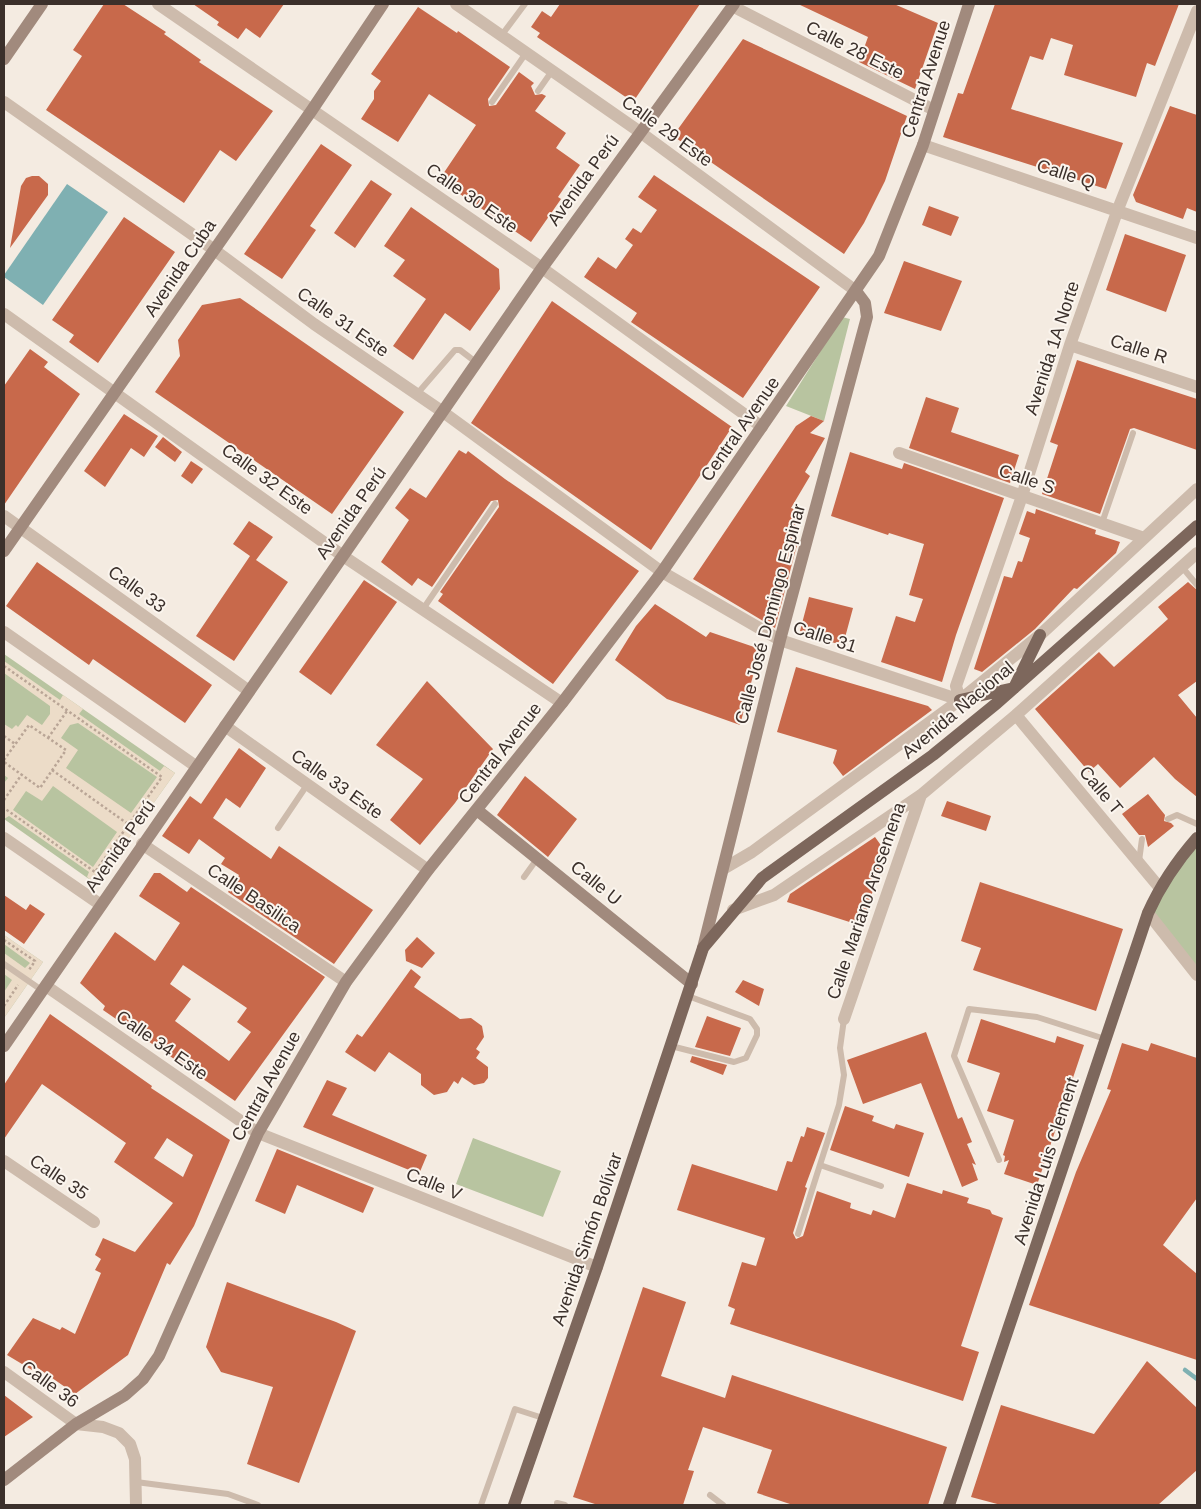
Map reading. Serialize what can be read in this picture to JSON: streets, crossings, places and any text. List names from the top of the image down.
{
  "streets": {
    "main road": [
      "Central Avenue",
      "Avenida Perú",
      "Avenida Cuba",
      "Calle José Domingo Espinar",
      "Avenida Nacional",
      "Calle U",
      "Avenida Luis Clement",
      "Avenida Simón Bolívar"
    ],
    "street": [
      "Calle 28 Este",
      "Calle 29 Este",
      "Calle Q",
      "Calle 30 Este",
      "Calle 31 Este",
      "Avenida 1A Norte",
      "Calle R",
      "Calle 32 Este",
      "Calle S",
      "Calle 33",
      "Calle 31",
      "Calle 33 Este",
      "Calle T",
      "Calle Basilica",
      "Calle Mariano Arosemena",
      "Calle 34 Este",
      "Calle 35",
      "Calle V",
      "Calle 36"
    ]
  },
  "crossings": [
    ["Calle 28 Este", "Central Avenue"],
    ["Calle 28 Este", "Avenida Perú"],
    ["Central Avenue", "Calle 29 Este"],
    ["Central Avenue", "Calle Q"],
    ["Central Avenue", "Calle 30 Este"],
    ["Central Avenue", "Calle 31 Este"],
    ["Central Avenue", "Calle 32 Este"],
    ["Central Avenue", "Calle José Domingo Espinar"],
    ["Central Avenue", "Calle 31"],
    ["Central Avenue", "Calle 33 Este"],
    ["Central Avenue", "Calle U"],
    ["Central Avenue", "Calle Basilica"],
    ["Central Avenue", "Calle 34 Este"],
    ["Central Avenue", "Calle V"],
    ["Central Avenue", "Calle 36"],
    ["Calle 29 Este", "Avenida Perú"],
    ["Calle 29 Este", "Calle José Domingo Espinar"],
    ["Calle Q", "Avenida 1A Norte"],
    ["Avenida Perú", "Calle 30 Este"],
    ["Avenida Perú", "Calle 31 Este"],
    ["Avenida Perú", "Calle 32 Este"],
    ["Avenida Perú", "Calle 33"],
    ["Avenida Perú", "Calle 33 Este"],
    ["Avenida Perú", "Calle Basilica"],
    ["Avenida Perú", "Calle 34 Este"],
    ["Calle 30 Este", "Avenida Cuba"],
    ["Avenida Cuba", "Calle 31 Este"],
    ["Avenida Cuba", "Calle 32 Este"],
    ["Avenida Cuba", "Calle 33"],
    ["Calle 31 Este", "Calle 31"],
    ["Avenida 1A Norte", "Calle R"],
    ["Avenida 1A Norte", "Calle S"],
    ["Avenida 1A Norte", "Calle 31"],
    ["Calle José Domingo Espinar", "Calle 31"],
    ["Calle José Domingo Espinar", "Avenida Nacional"],
    ["Avenida Nacional", "Calle U"],
    ["Avenida Nacional", "Avenida Simón Bolívar"],
    ["Calle T", "Avenida Luis Clement"],
    ["Calle U", "Avenida Simón Bolívar"],
    ["Calle 34 Este", "Calle V"],
    ["Calle V", "Avenida Simón Bolívar"]
  ]
}
